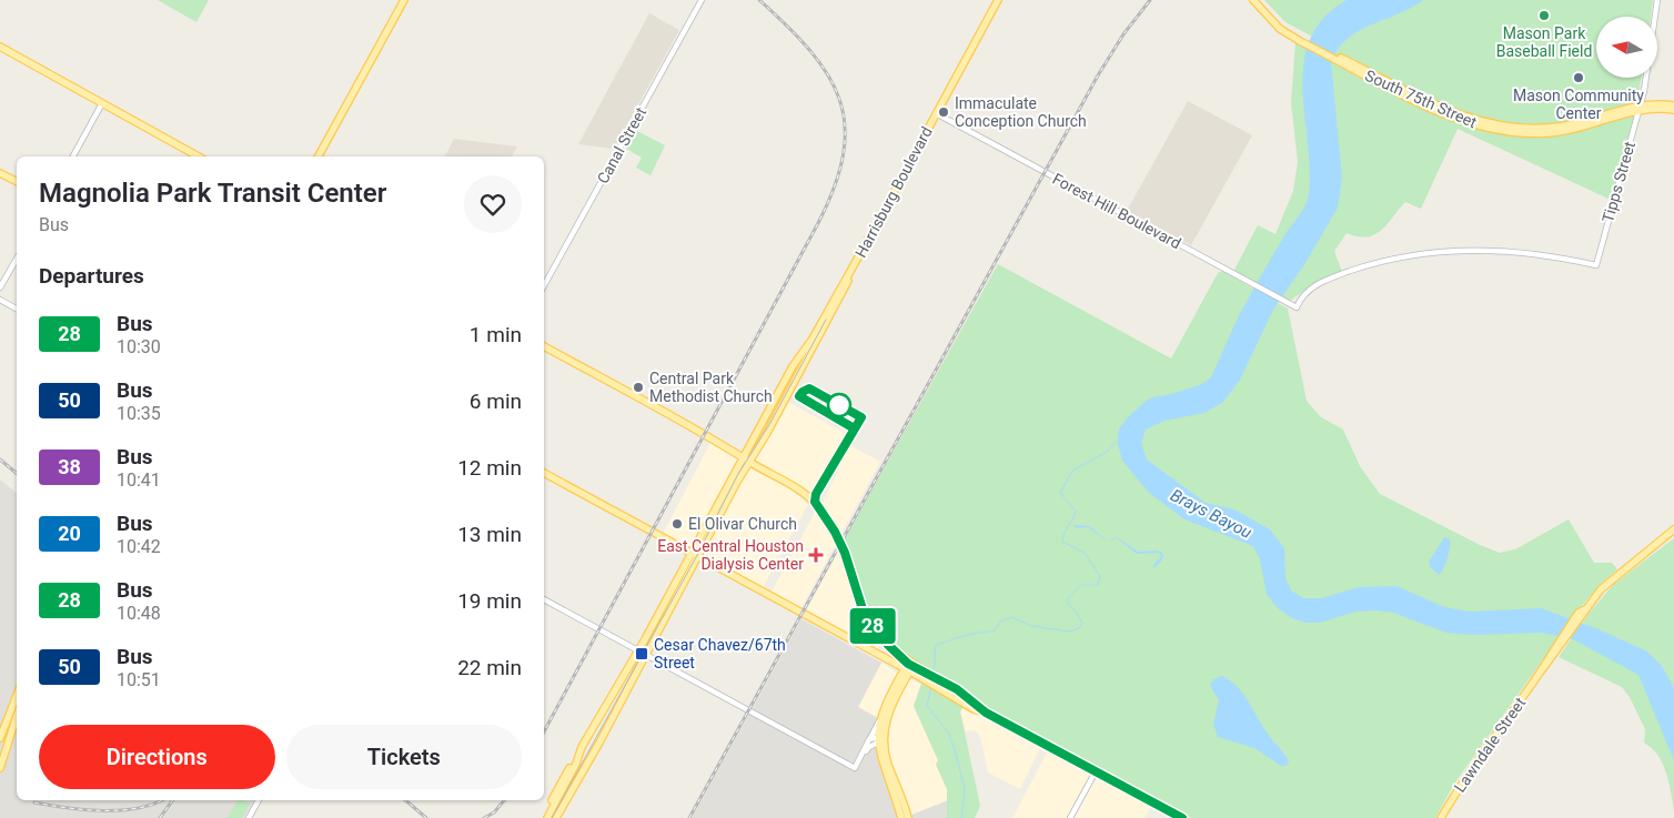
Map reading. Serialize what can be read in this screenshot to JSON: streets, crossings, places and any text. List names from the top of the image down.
{
  "streets": {
    "main road": ["South 75th Street", "Harrisburg Boulevard", "Lawndale Street"],
    "street": ["Canal Street", "Tipps Street", "Forest Hill Boulevard"]
  },
  "crossings": [
    ["South 75th Street", "Tipps Street"],
    ["Tipps Street", "Forest Hill Boulevard"],
    ["Harrisburg Boulevard", "Forest Hill Boulevard"]
  ],
  "water": ["Brays Bayou"],
  "places": {
    "other": [
      "Mason Park Baseball Field",
      "Mason Community Center",
      "Immaculate Conception Church",
      "Central Park Methodist Church",
      "El Olivar Church"
    ],
    "health": ["East Central Houston Dialysis Center"],
    "transit": ["Cesar Chavez/67th Street"]
  },
  "lines": ["bus line 28"],
  "north": "left",
  "page": {
    "on_map": "28",
    "heading": [
      ["Magnolia Park Transit Center", "Bus"],
      "Departures"
    ],
    "list": [
      {
        "mark": "28",
        "name": "Bus",
        "note": "10:30",
        "value": "1 min"
      },
      {
        "mark": "50",
        "name": "Bus",
        "note": "10:35",
        "value": "6 min"
      },
      {
        "mark": "38",
        "name": "Bus",
        "note": "10:41",
        "value": "12 min"
      },
      {
        "mark": "20",
        "name": "Bus",
        "note": "10:42",
        "value": "13 min"
      },
      {
        "mark": "28",
        "name": "Bus",
        "note": "10:48",
        "value": "19 min"
      },
      {
        "mark": "50",
        "name": "Bus",
        "note": "10:51",
        "value": "22 min"
      }
    ],
    "buttons": ["Directions", "Tickets"]
  }
}
